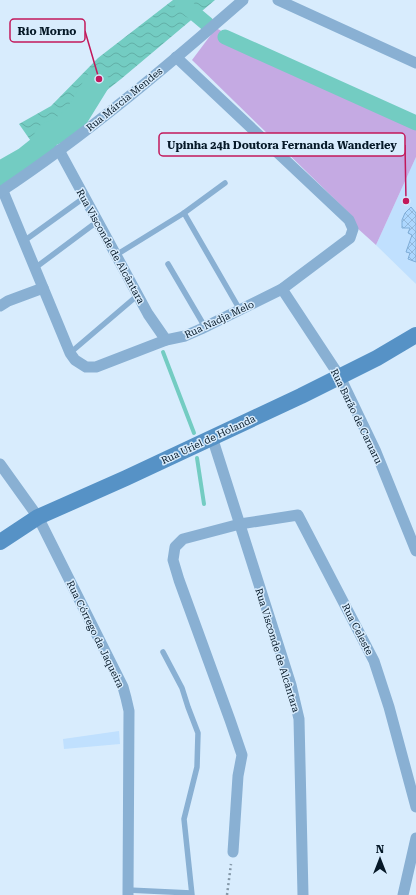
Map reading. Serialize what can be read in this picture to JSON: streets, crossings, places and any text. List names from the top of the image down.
{
  "streets": {
    "main road": ["Rua Uriel de Holanda"],
    "street": [
      "Rua Márcia Mendes",
      "Rua Visconde de Alcântara",
      "Rua Nadja Melo",
      "Rua Barão de Caruaru",
      "Rua Celeste",
      "Rua Córrego da Jaqueira"
    ]
  },
  "crossings": [
    ["Rua Márcia Mendes", "Rua Visconde de Alcântara"],
    ["Rua Márcia Mendes", "Rua Nadja Melo"],
    ["Rua Visconde de Alcântara", "Rua Nadja Melo"],
    ["Rua Visconde de Alcântara", "Rua Uriel de Holanda"],
    ["Rua Visconde de Alcântara", "Rua Celeste"],
    ["Rua Nadja Melo", "Rua Barão de Caruaru"],
    ["Rua Barão de Caruaru", "Rua Uriel de Holanda"],
    ["Rua Uriel de Holanda", "Rua Córrego da Jaqueira"]
  ],
  "places": ["Rio Morno", "Upinha 24h Doutora Fernanda Wanderley"],
  "north": "top"
}
